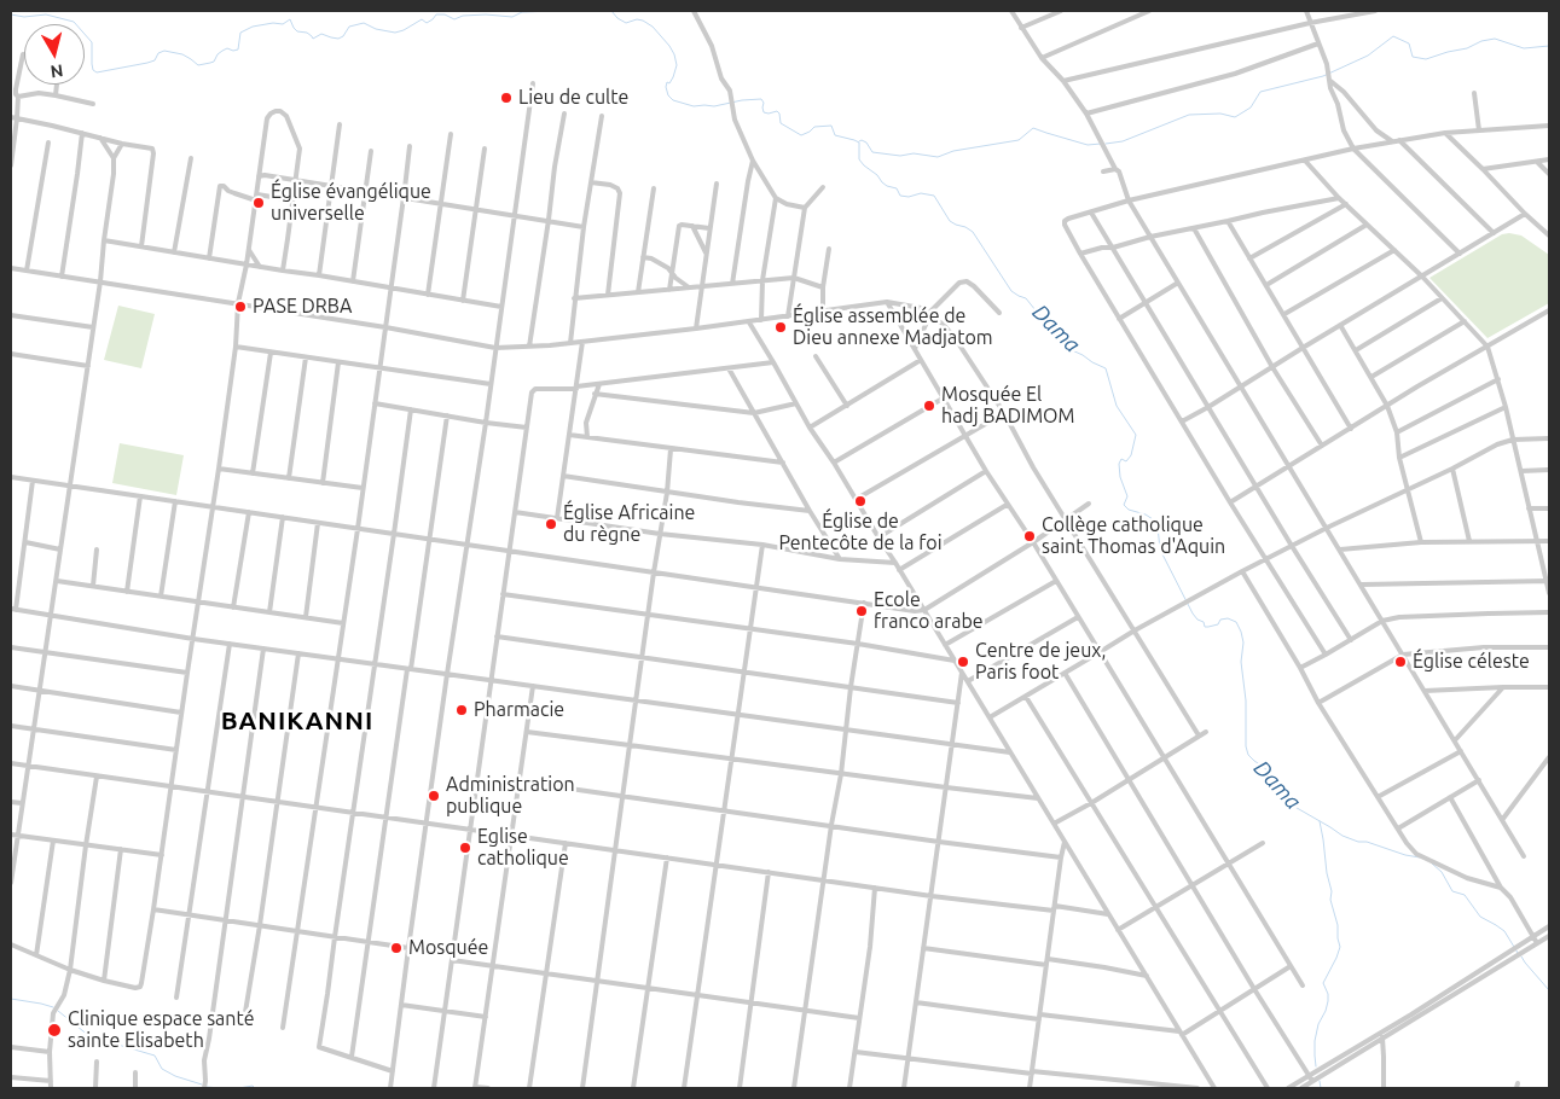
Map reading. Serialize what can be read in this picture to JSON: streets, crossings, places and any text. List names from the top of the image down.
{
  "districts": ["BANIKANNI"],
  "water": ["Dama"],
  "places": [
    "Lieu de culte",
    "Église évangélique universelle",
    "PASE DRBA",
    "Église assemblée de Dieu annexe Madjatom",
    "Mosquée El hadj BADIMOM",
    "Église de Pentecôte de la foi",
    "Église Africaine du règne",
    "Collège catholique saint Thomas d'Aquin",
    "Ecole franco arabe",
    "Centre de jeux, Paris foot",
    "Église céleste",
    "Pharmacie",
    "Administration publique",
    "Eglise catholique",
    "Mosquée",
    "Clinique espace santé sainte Elisabeth"
  ],
  "north": "bottom"
}
